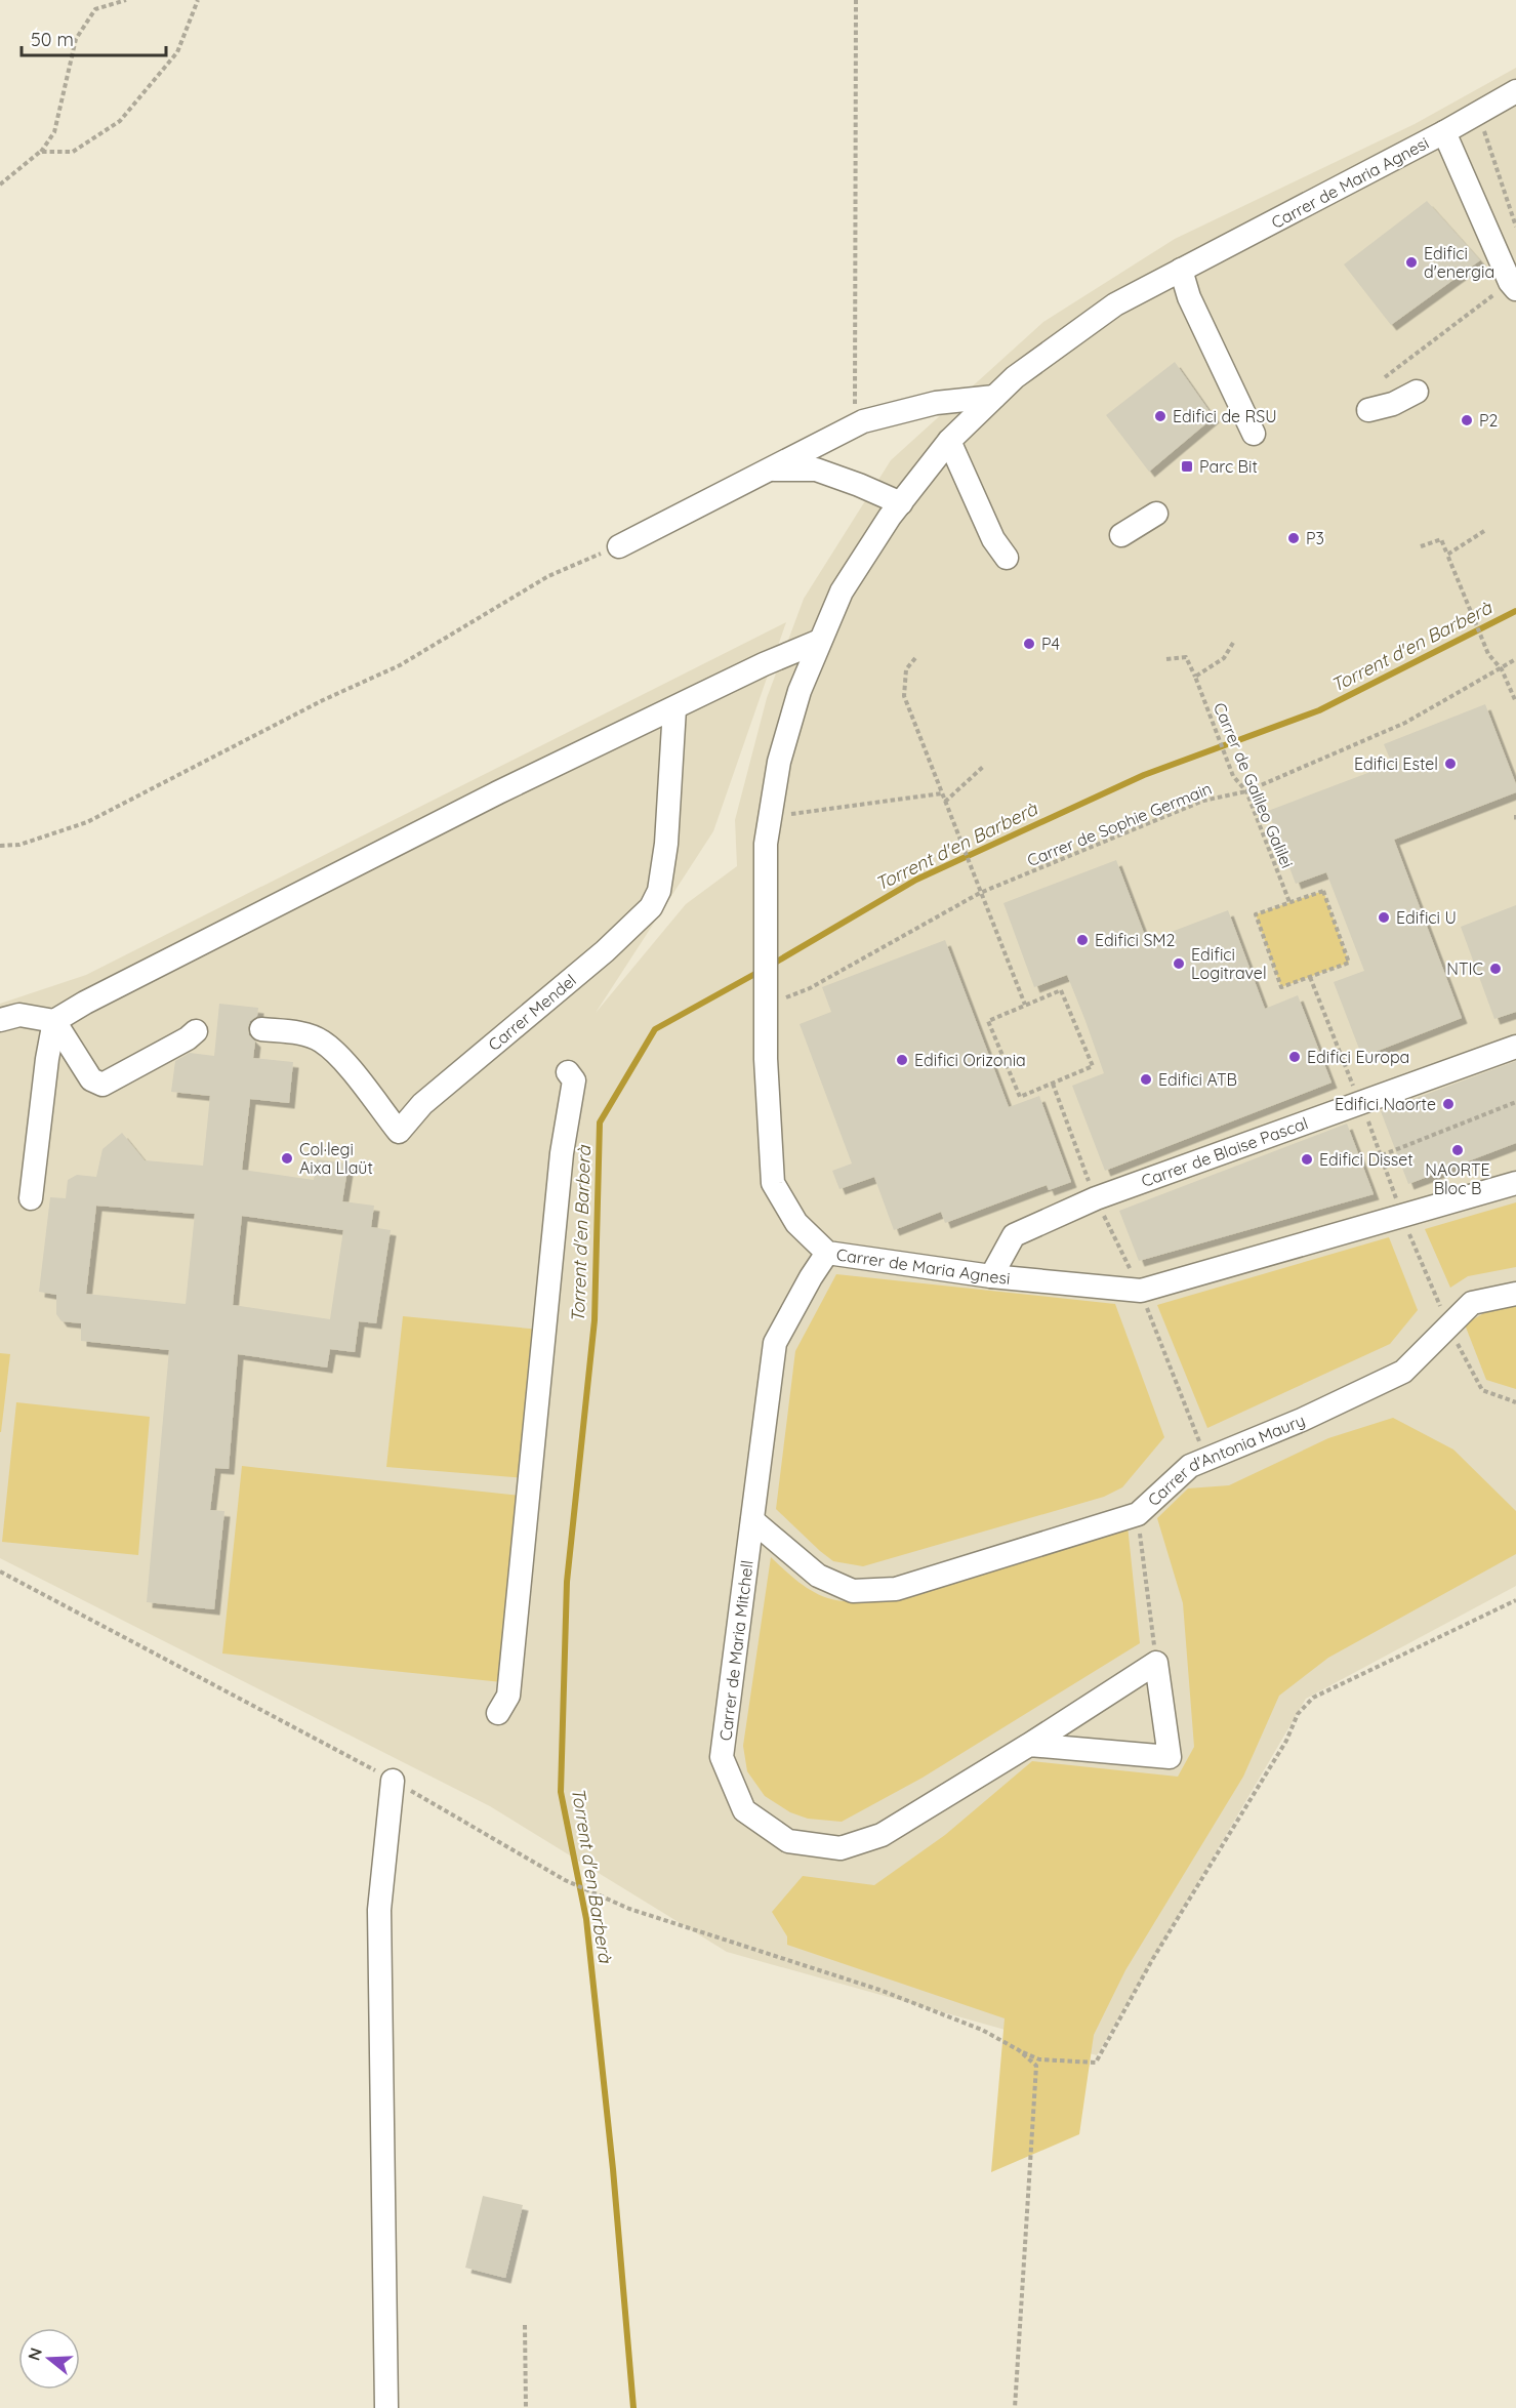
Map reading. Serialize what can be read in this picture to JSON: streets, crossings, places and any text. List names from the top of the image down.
{
  "streets": {
    "street": [
      "Carrer de Maria Agnesi",
      "Carrer Mendel",
      "Carrer de Blaise Pascal",
      "Carrer d'Antonia Maury",
      "Carrer de Maria Mitchell"
    ],
    "path": ["Carrer de Galileo Galilei", "Carrer de Sophie Germain"]
  },
  "crossings": [
    ["Carrer de Maria Agnesi", "Carrer de Sophie Germain"],
    ["Carrer de Maria Agnesi", "Carrer de Blaise Pascal"],
    ["Carrer de Maria Agnesi", "Carrer de Maria Mitchell"],
    ["Carrer de Galileo Galilei", "Carrer de Sophie Germain"],
    ["Carrer d'Antonia Maury", "Carrer de Maria Mitchell"]
  ],
  "water": ["Torrent d'en Barberà"],
  "places": {
    "other": [
      "Edifici d'energia",
      "Edifici de RSU",
      "P2",
      "P3",
      "P4",
      "Edifici Estel",
      "Edifici U",
      "Edifici SM2",
      "Edifici Logitravel",
      "NTIC",
      "Edifici Europa",
      "Edifici Orizonia",
      "Edifici ATB",
      "Edifici Naorte",
      "NAORTE Bloc B",
      "Col·legi Aixa Llaüt",
      "Edifici Disset"
    ],
    "transit": ["Parc Bit"]
  },
  "scale_bar": "50 m",
  "north": "left"
}
